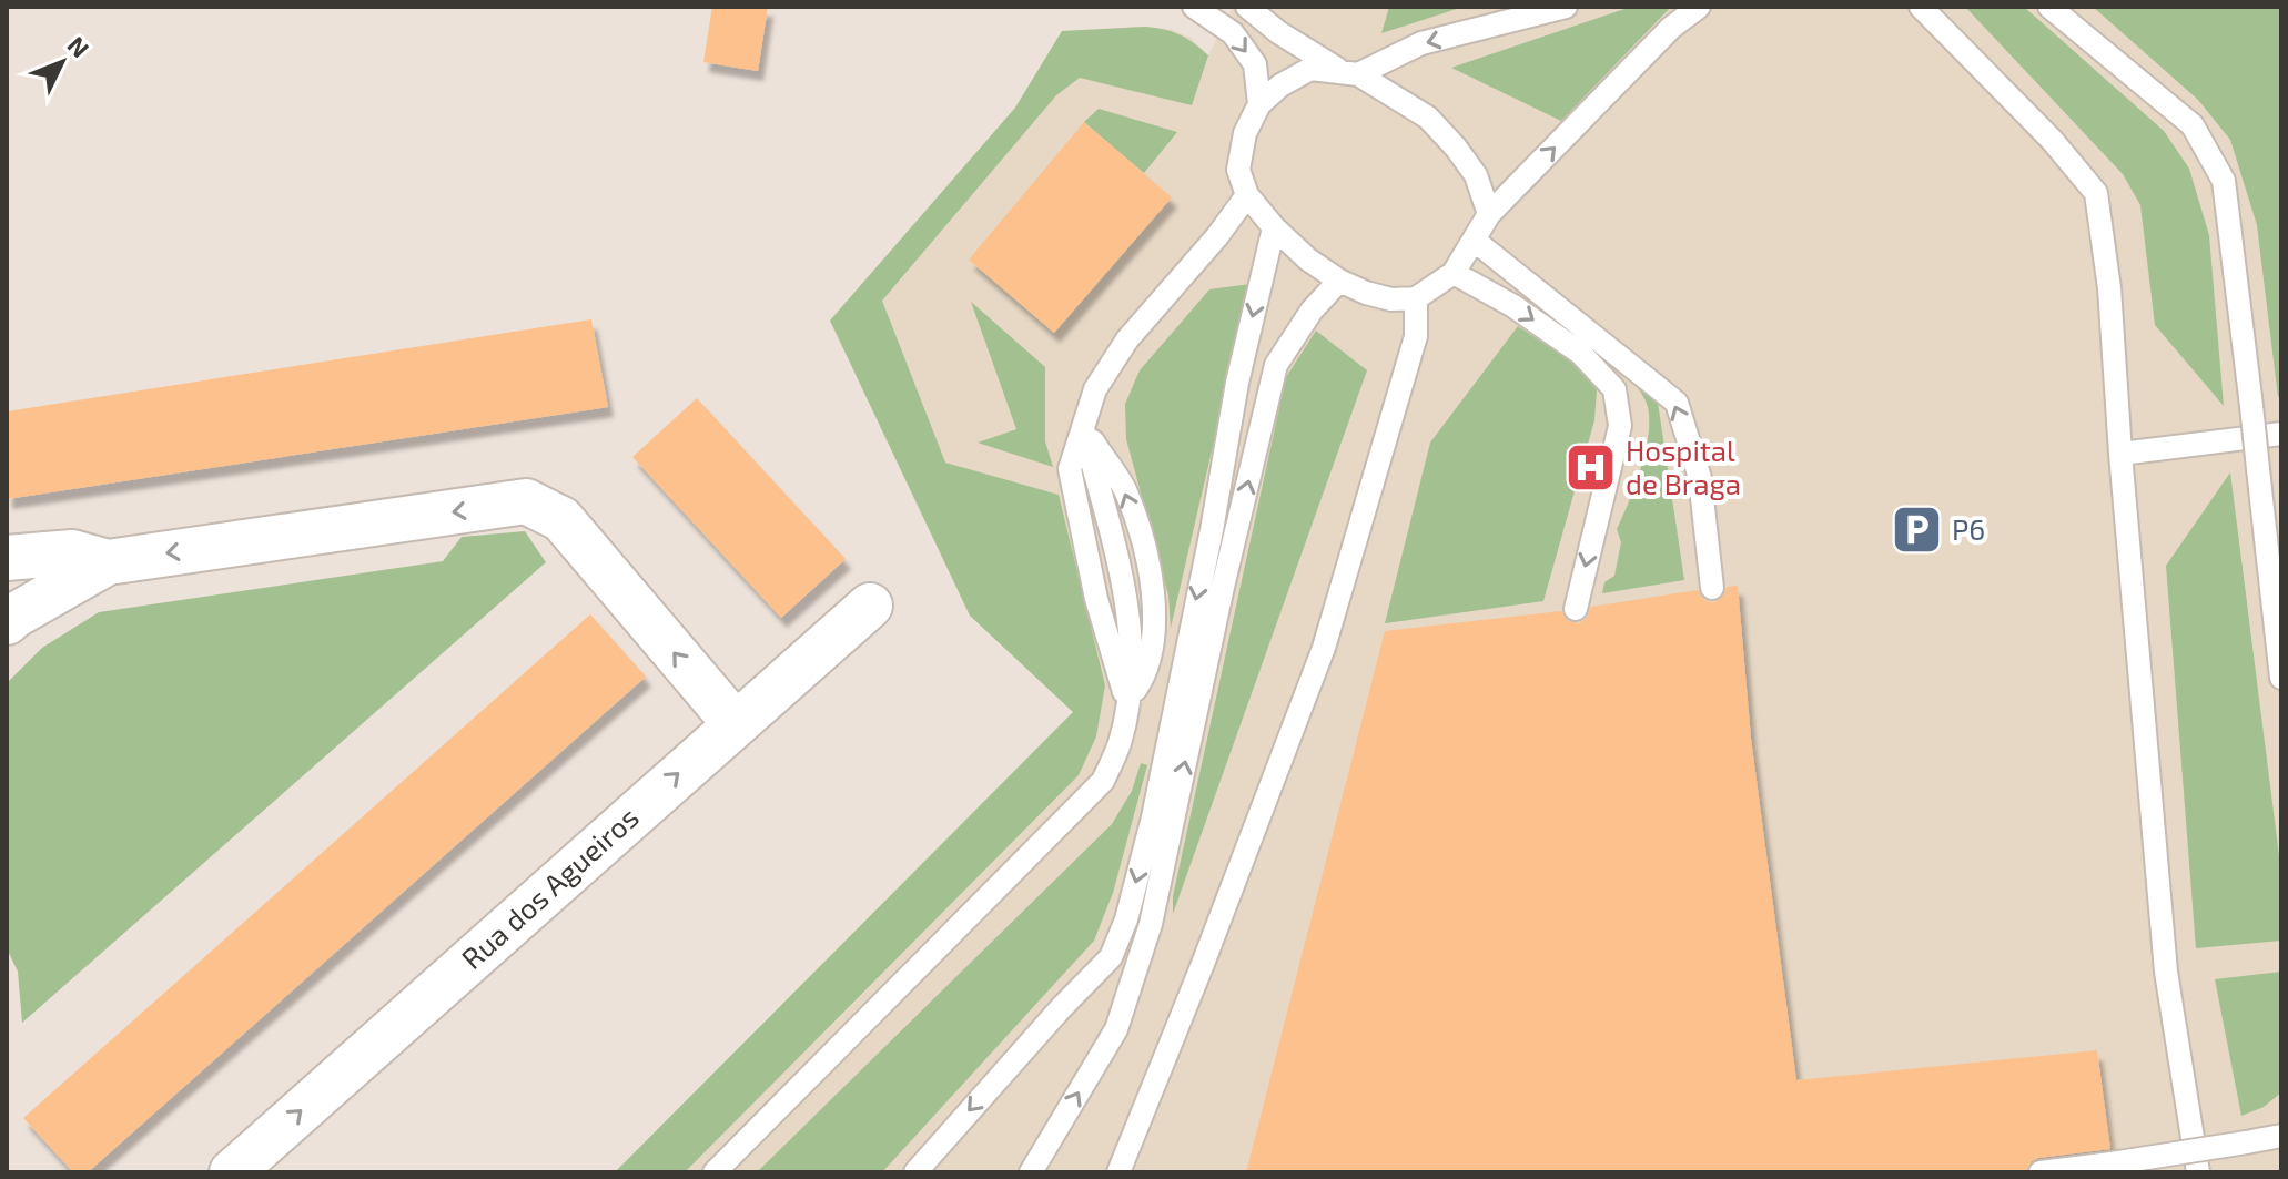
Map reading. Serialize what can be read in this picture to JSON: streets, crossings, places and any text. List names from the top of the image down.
{
  "streets": {
    "street": ["Rua dos Agueiros"]
  },
  "one_way": ["Rua dos Agueiros"],
  "places": {
    "hospital": ["Hospital de Braga"],
    "parking": ["P6"]
  },
  "north": "top right"
}
